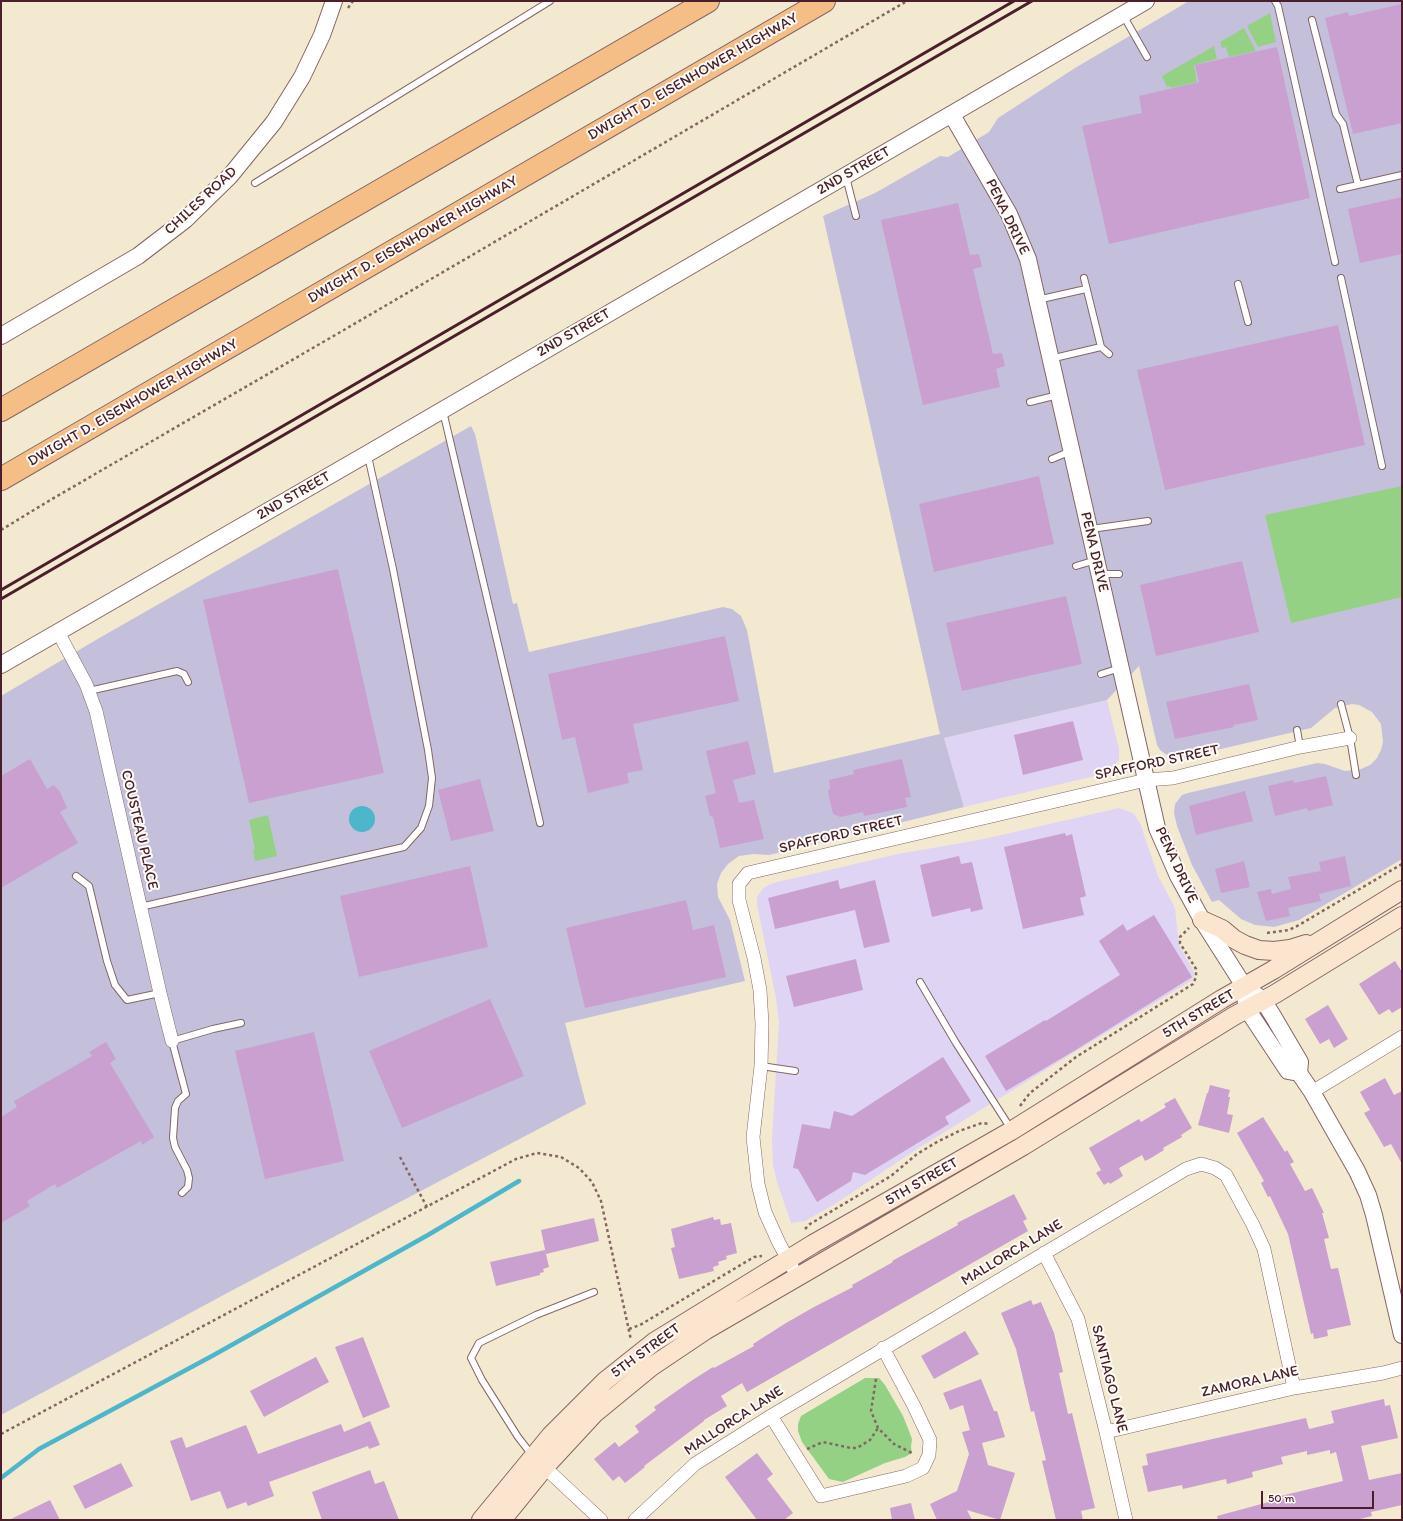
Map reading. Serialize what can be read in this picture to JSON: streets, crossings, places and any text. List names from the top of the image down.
{
  "streets": {
    "highway": ["DWIGHT D. EISENHOWER HIGHWAY"],
    "main road": ["5TH STREET"],
    "street": [
      "2ND STREET",
      "CHILES ROAD",
      "PENA DRIVE",
      "SPAFFORD STREET",
      "COUSTEAU PLACE",
      "MALLORCA LANE",
      "SANTIAGO LANE",
      "ZAMORA LANE"
    ]
  },
  "crossings": [
    ["2ND STREET", "PENA DRIVE"],
    ["2ND STREET", "COUSTEAU PLACE"],
    ["PENA DRIVE", "SPAFFORD STREET"],
    ["PENA DRIVE", "5TH STREET"],
    ["SPAFFORD STREET", "5TH STREET"],
    ["MALLORCA LANE", "SANTIAGO LANE"],
    ["MALLORCA LANE", "ZAMORA LANE"],
    ["SANTIAGO LANE", "ZAMORA LANE"]
  ],
  "scale_bar": "50 m"
}
